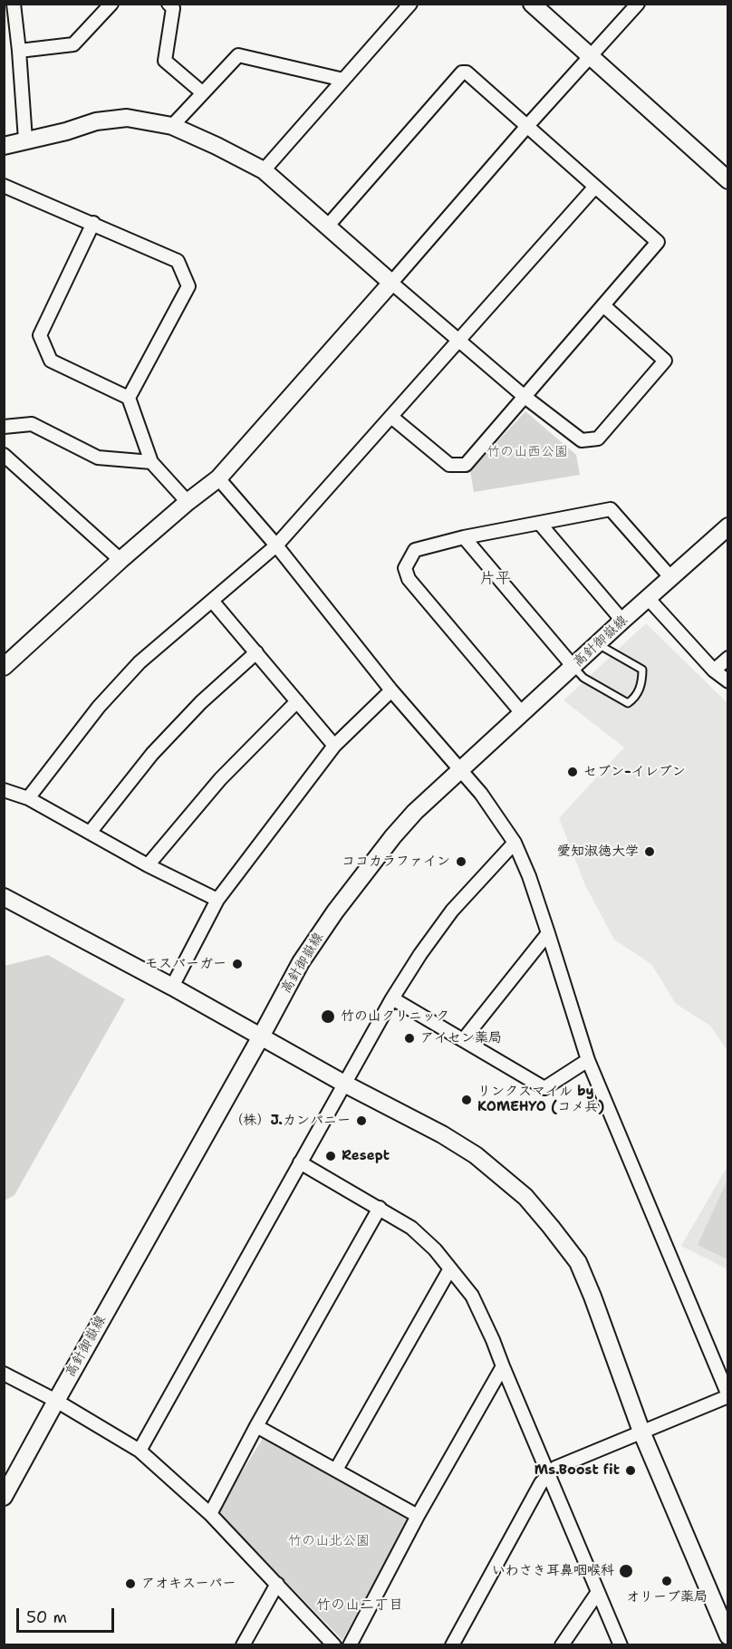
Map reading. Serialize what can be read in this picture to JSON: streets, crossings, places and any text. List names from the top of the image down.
{
  "streets": {
    "street": ["高針御嶽線"]
  },
  "districts": ["片平", "竹の山二丁目"],
  "parks": ["竹の山西公園", "竹の山北公園"],
  "places": [
    "セブン-イレブン",
    "愛知淑徳大学",
    "ココカラファイン",
    "モスバーガー",
    "竹の山クリニック",
    "アイセン薬局",
    "リンクスマイル by KOMEHYO (コメ兵)",
    "（株）J.カンパニー",
    "Resept",
    "Ms.Boost fit",
    "いわさき耳鼻咽喉科",
    "オリーブ薬局",
    "アオキスーパー"
  ],
  "scale_bar": "50 m"
}
